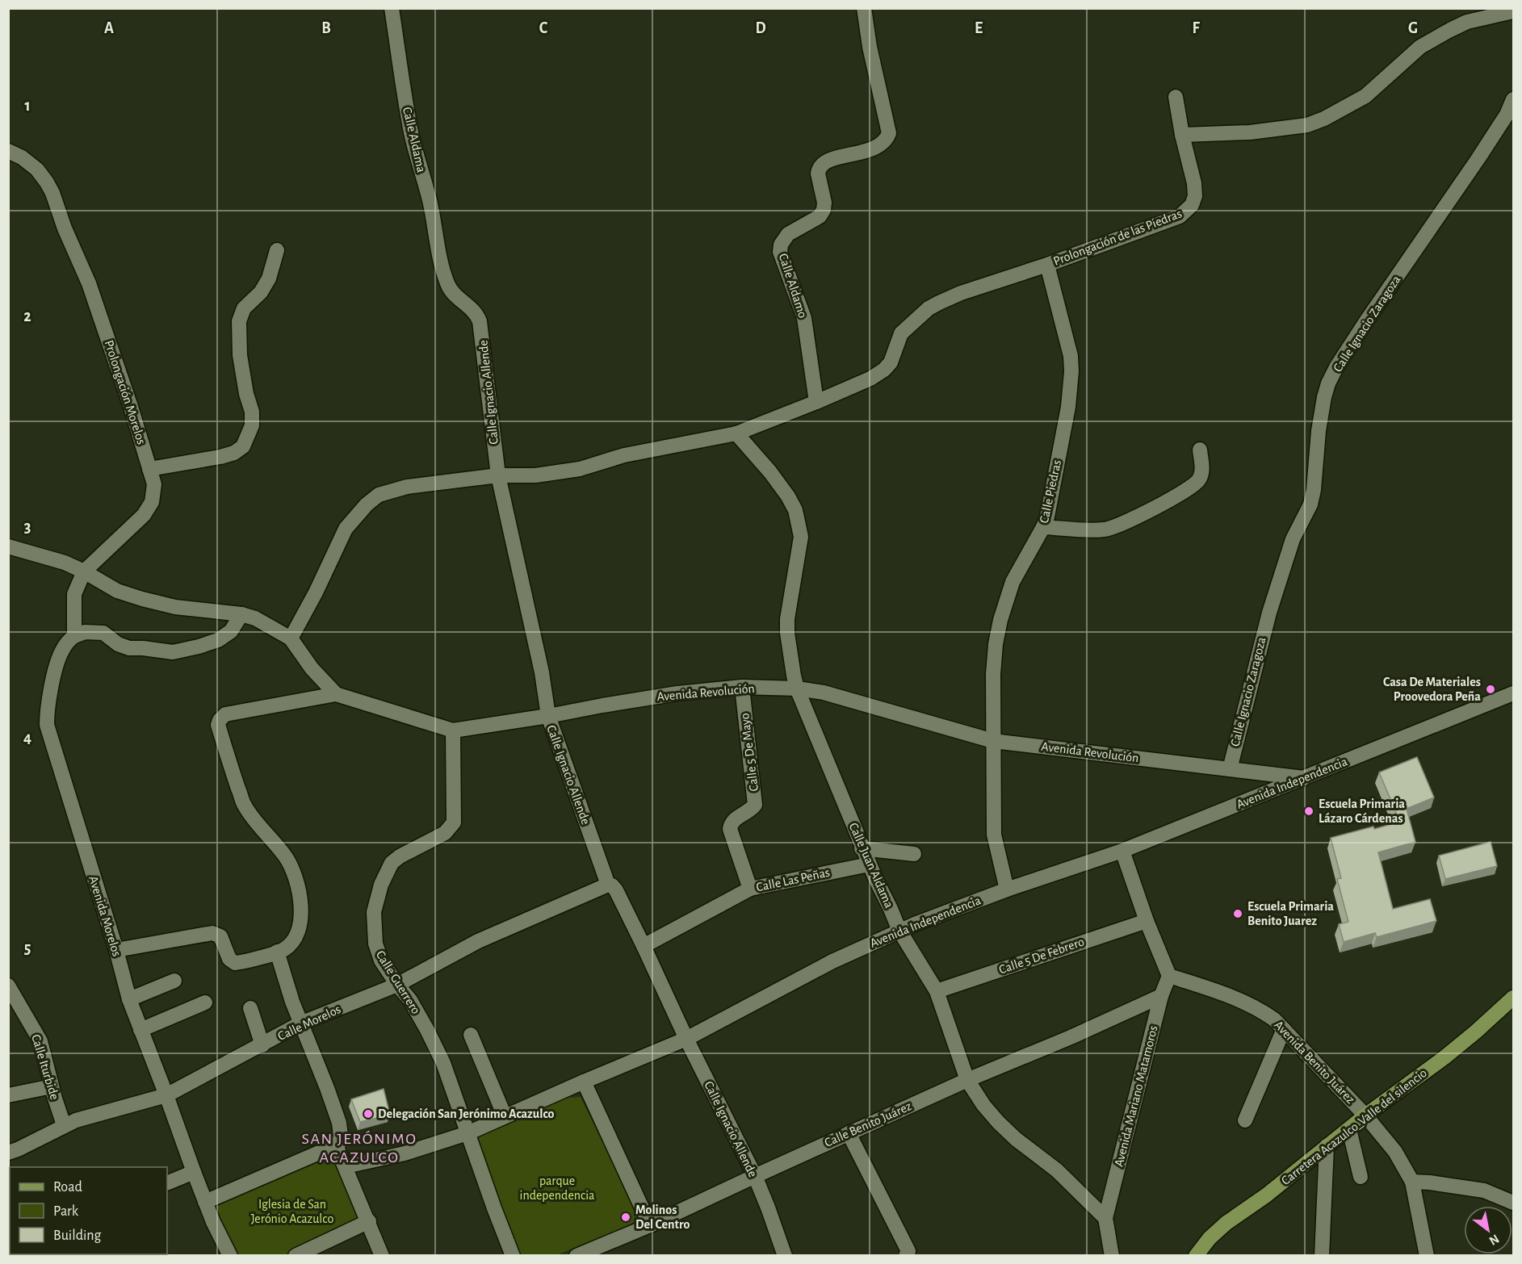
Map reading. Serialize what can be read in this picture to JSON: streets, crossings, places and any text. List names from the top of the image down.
{
  "streets": {
    "main road": ["Carretera Acazulco_Valle del silencio"],
    "street": [
      "Calle Aldama",
      "Prolongación de las Piedras",
      "Calle Aldamo",
      "Calle Ignacio Zaragoza",
      "Prolongación Morelos",
      "Calle Ignacio Allende",
      "Calle Piedras",
      "Avenida Revolución",
      "Calle 5 De Mayo",
      "Avenida Independencia",
      "Calle Juan Aldama",
      "Calle Las Peñas",
      "Avenida Morelos",
      "Calle 5 De Febrero",
      "Calle Guerrero",
      "Calle Morelos",
      "Avenida Benito Juárez",
      "Calle Iturbide",
      "Avenida Mariano Matamoros",
      "Calle Benito Juárez"
    ]
  },
  "crossings": [
    ["Calle Aldama", "Calle Ignacio Allende"],
    ["Prolongación de las Piedras", "Calle Aldamo"],
    ["Prolongación de las Piedras", "Calle Ignacio Allende"],
    ["Prolongación de las Piedras", "Calle Piedras"],
    ["Prolongación de las Piedras", "Calle Juan Aldama"],
    ["Calle Ignacio Zaragoza", "Avenida Revolución"],
    ["Calle Ignacio Allende", "Avenida Revolución"],
    ["Calle Ignacio Allende", "Avenida Independencia"],
    ["Calle Ignacio Allende", "Calle Las Peñas"],
    ["Calle Ignacio Allende", "Calle Morelos"],
    ["Calle Ignacio Allende", "Calle Benito Juárez"],
    ["Calle Piedras", "Avenida Revolución"],
    ["Avenida Revolución", "Calle 5 De Mayo"],
    ["Avenida Revolución", "Avenida Independencia"],
    ["Avenida Revolución", "Calle Juan Aldama"],
    ["Avenida Revolución", "Calle Guerrero"],
    ["Calle 5 De Mayo", "Calle Las Peñas"],
    ["Avenida Independencia", "Calle Juan Aldama"],
    ["Avenida Independencia", "Calle Guerrero"],
    ["Calle Juan Aldama", "Calle Las Peñas"],
    ["Calle Juan Aldama", "Calle 5 De Febrero"],
    ["Calle Juan Aldama", "Avenida Mariano Matamoros"],
    ["Calle Juan Aldama", "Calle Benito Juárez"],
    ["Avenida Morelos", "Calle Morelos"],
    ["Calle Guerrero", "Calle Morelos"],
    ["Calle Morelos", "Calle Iturbide"],
    ["Avenida Benito Juárez", "Avenida Mariano Matamoros"],
    ["Avenida Benito Juárez", "Carretera Acazulco_Valle del silencio"],
    ["Avenida Mariano Matamoros", "Calle Benito Juárez"]
  ],
  "districts": ["SAN JERÓNIMO ACAZULCO"],
  "parks": ["parque independencia", "Iglesia de San Jerónio Acazulco"],
  "places": [
    "Casa De Materiales Proovedora Peña",
    "Escuela Primaria Lázaro Cárdenas",
    "Escuela Primaria Benito Juarez",
    "Delegación San Jerónimo Acazulco",
    "Molinos Del Centro"
  ],
  "legend": ["Road", "Park", "Building"],
  "north": "bottom right",
  "grid": {
    "columns": [
      "A",
      "B",
      "C",
      "D",
      "E",
      "F",
      "G"
    ],
    "rows": [
      "1",
      "2",
      "3",
      "4",
      "5"
    ]
  }
}
